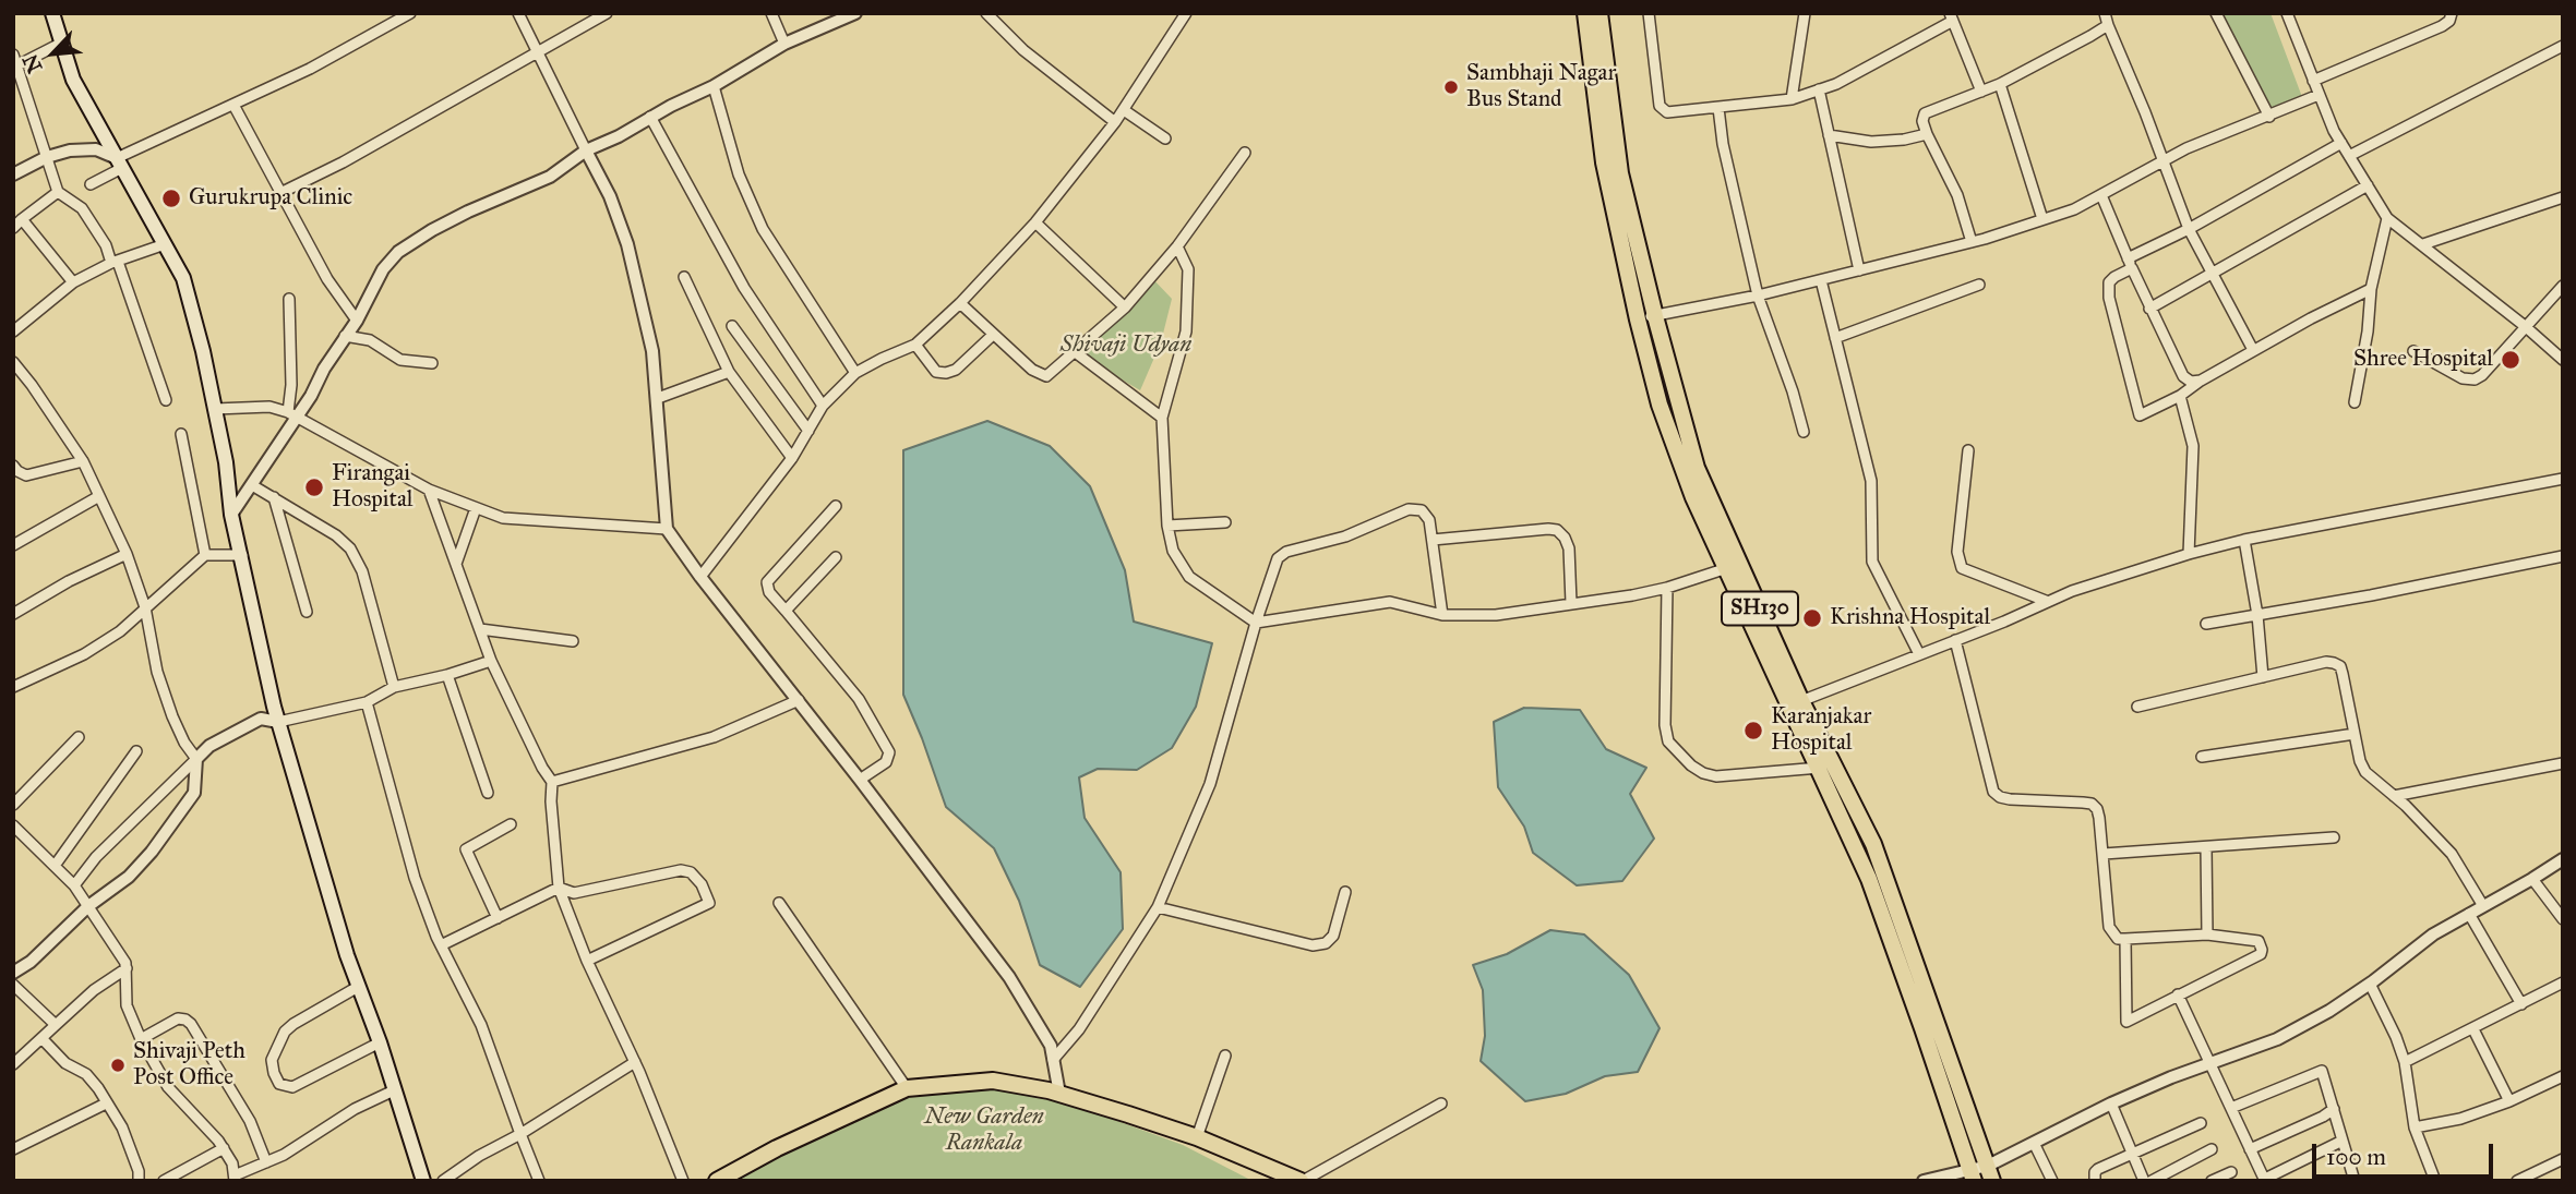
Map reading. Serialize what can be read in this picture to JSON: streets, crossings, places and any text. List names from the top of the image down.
{
  "streets": {
    "main road": ["SH130"]
  },
  "parks": ["Shivaji Udyan", "New Garden Rankala"],
  "places": [
    "Sambhaji Nagar Bus Stand",
    "Gurukrupa Clinic",
    "Shree Hospital",
    "Firangai Hospital",
    "Krishna Hospital",
    "Karanjakar Hospital",
    "Shivaji Peth Post Office"
  ],
  "scale_bar": "100 m",
  "north": "bottom left"
}
